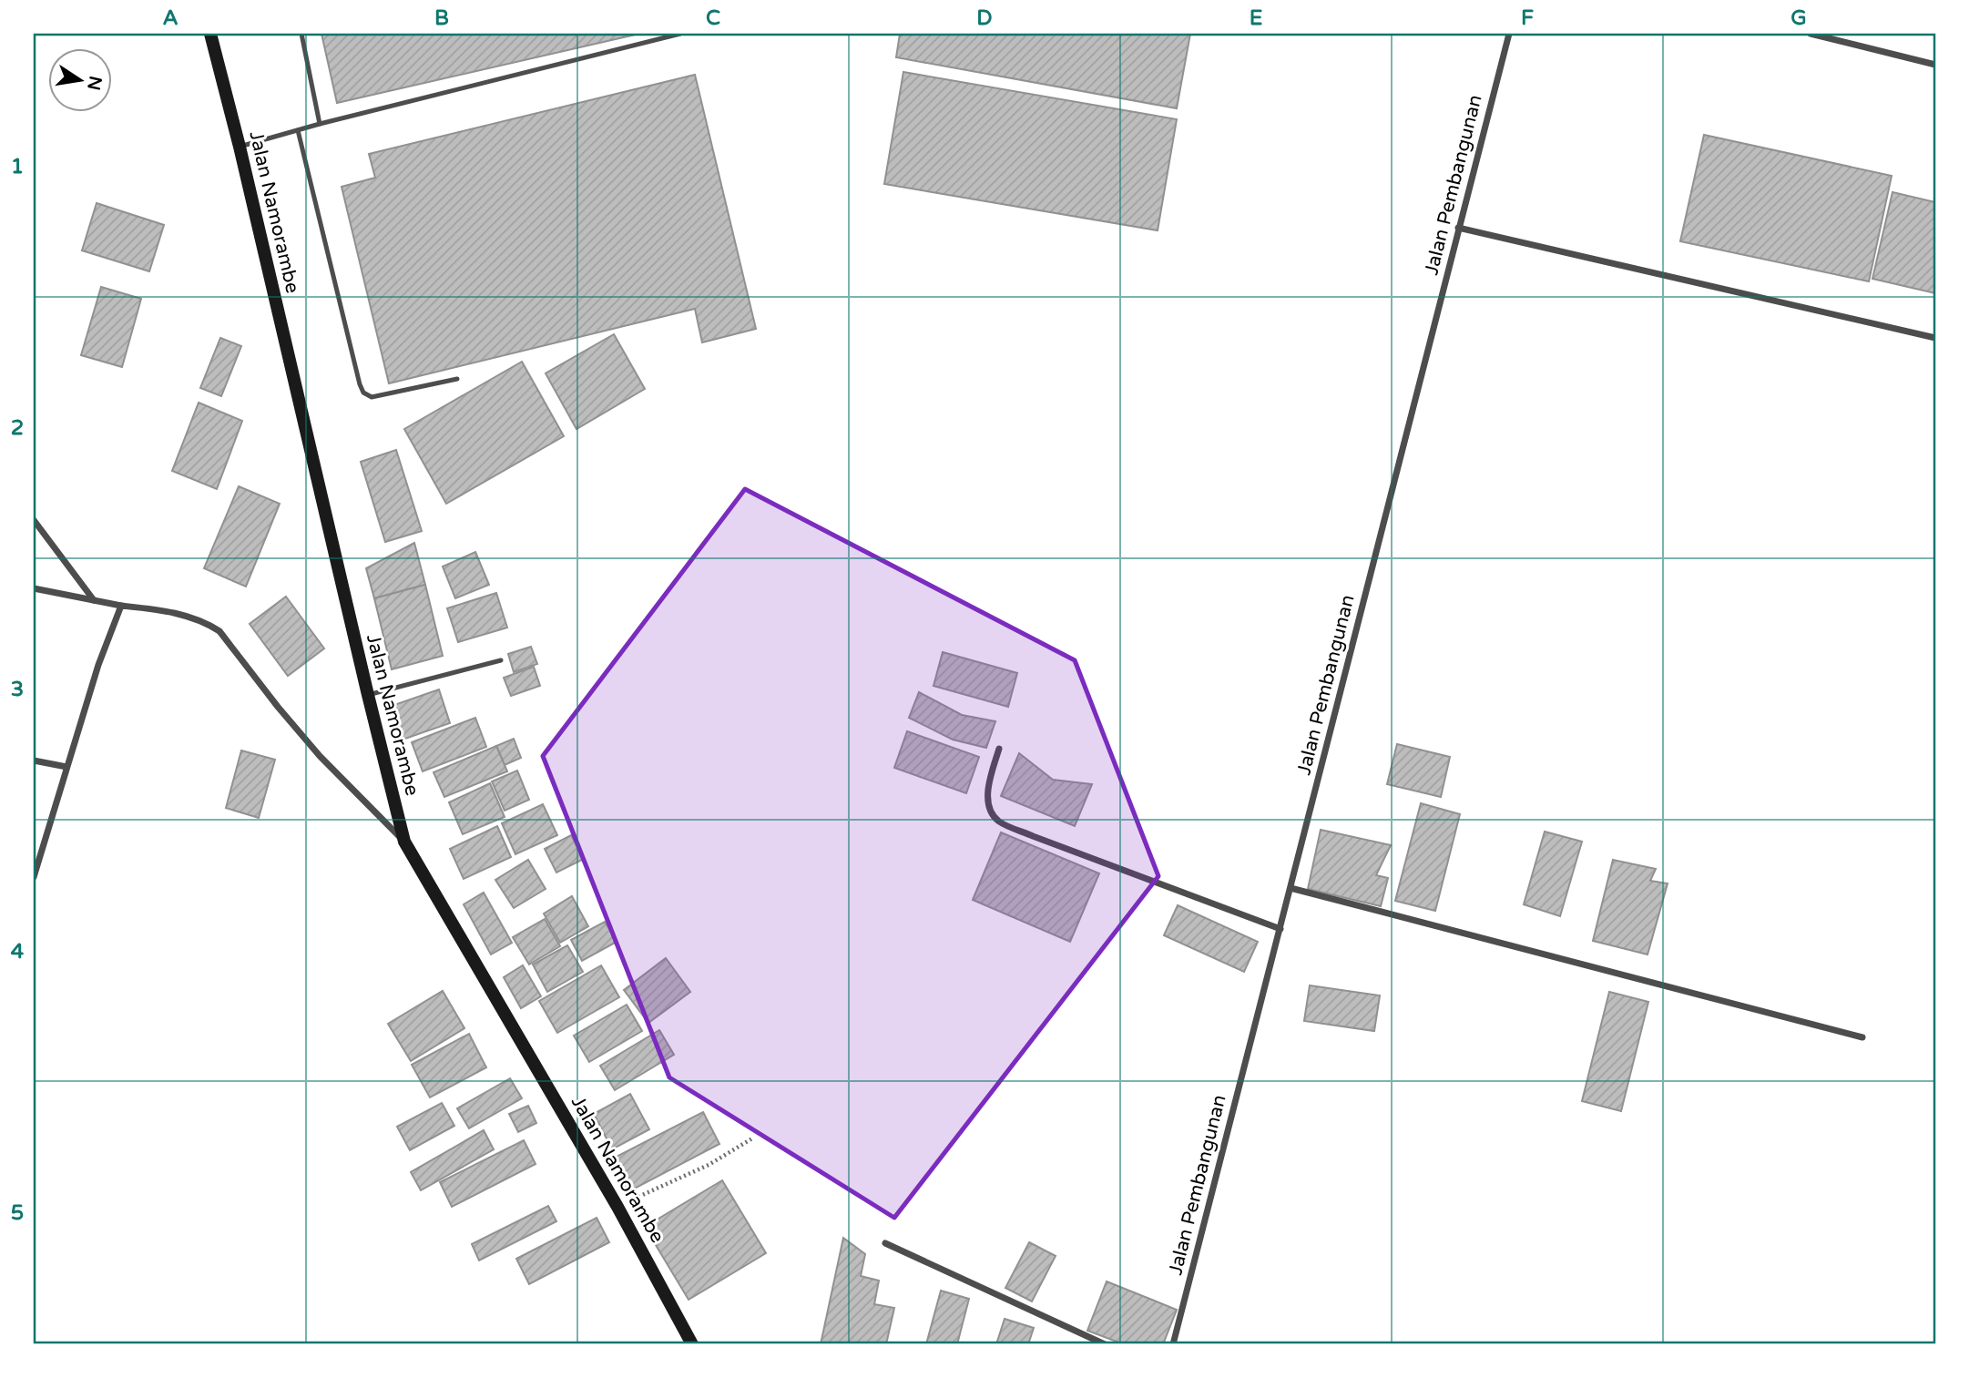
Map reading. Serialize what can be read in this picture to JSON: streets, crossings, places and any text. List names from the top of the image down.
{
  "streets": {
    "main road": ["Jalan Namorambe"],
    "street": ["Jalan Pembangunan"]
  },
  "north": "right",
  "grid": {
    "columns": [
      "A",
      "B",
      "C",
      "D",
      "E",
      "F",
      "G"
    ],
    "rows": [
      "1",
      "2",
      "3",
      "4",
      "5"
    ]
  }
}
